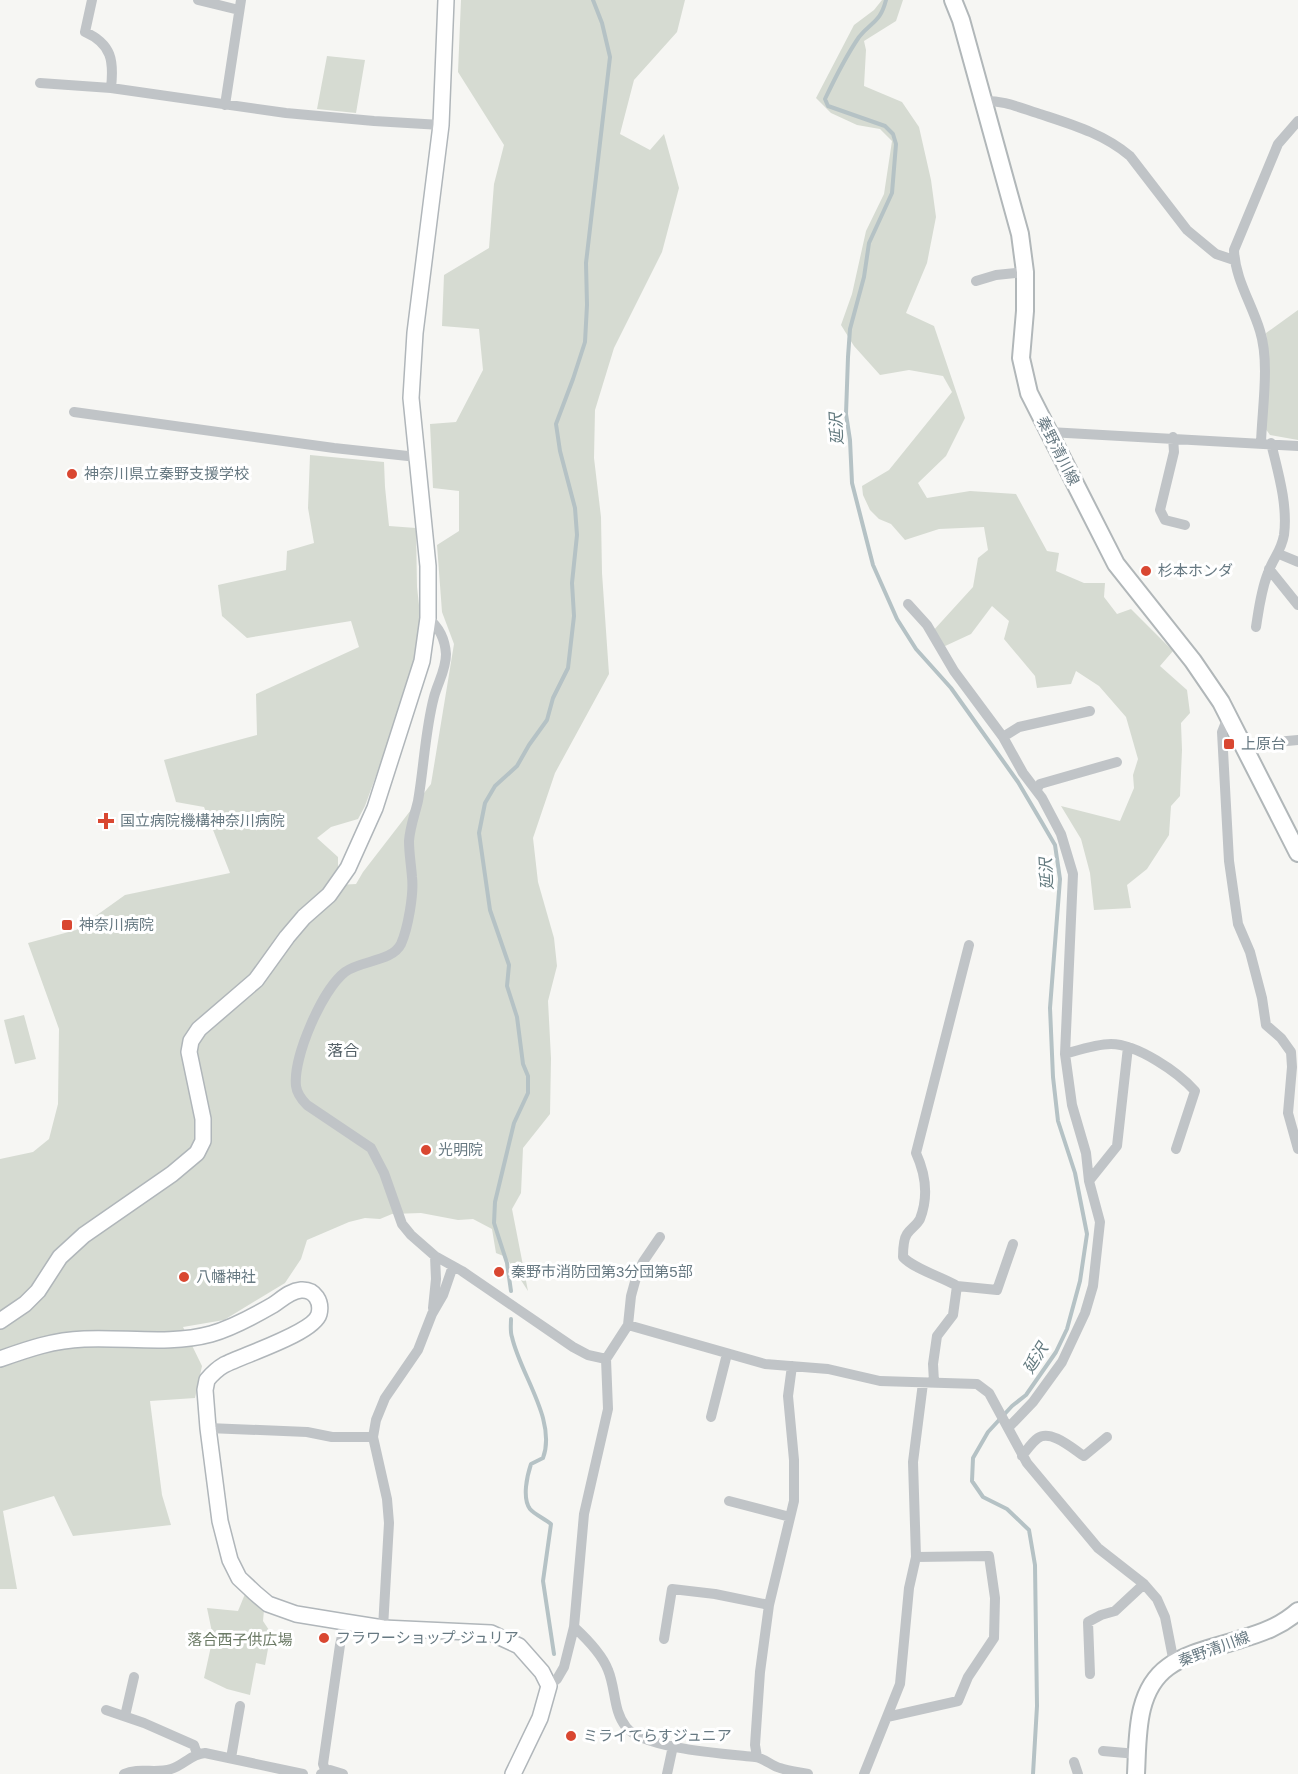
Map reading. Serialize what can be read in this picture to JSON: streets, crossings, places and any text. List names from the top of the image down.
{
  "streets": {
    "main road": ["秦野清川線"]
  },
  "districts": ["落合"],
  "water": ["延沢"],
  "parks": ["落合西子供広場"],
  "places": {
    "other": [
      "神奈川県立秦野支援学校",
      "杉本ホンダ",
      "光明院",
      "秦野市消防団第3分団第5部",
      "八幡神社",
      "フラワーショップ ジュリア",
      "ミライてらすジュニア"
    ],
    "transit": ["上原台", "神奈川病院"],
    "health": ["国立病院機構神奈川病院"]
  }
}
